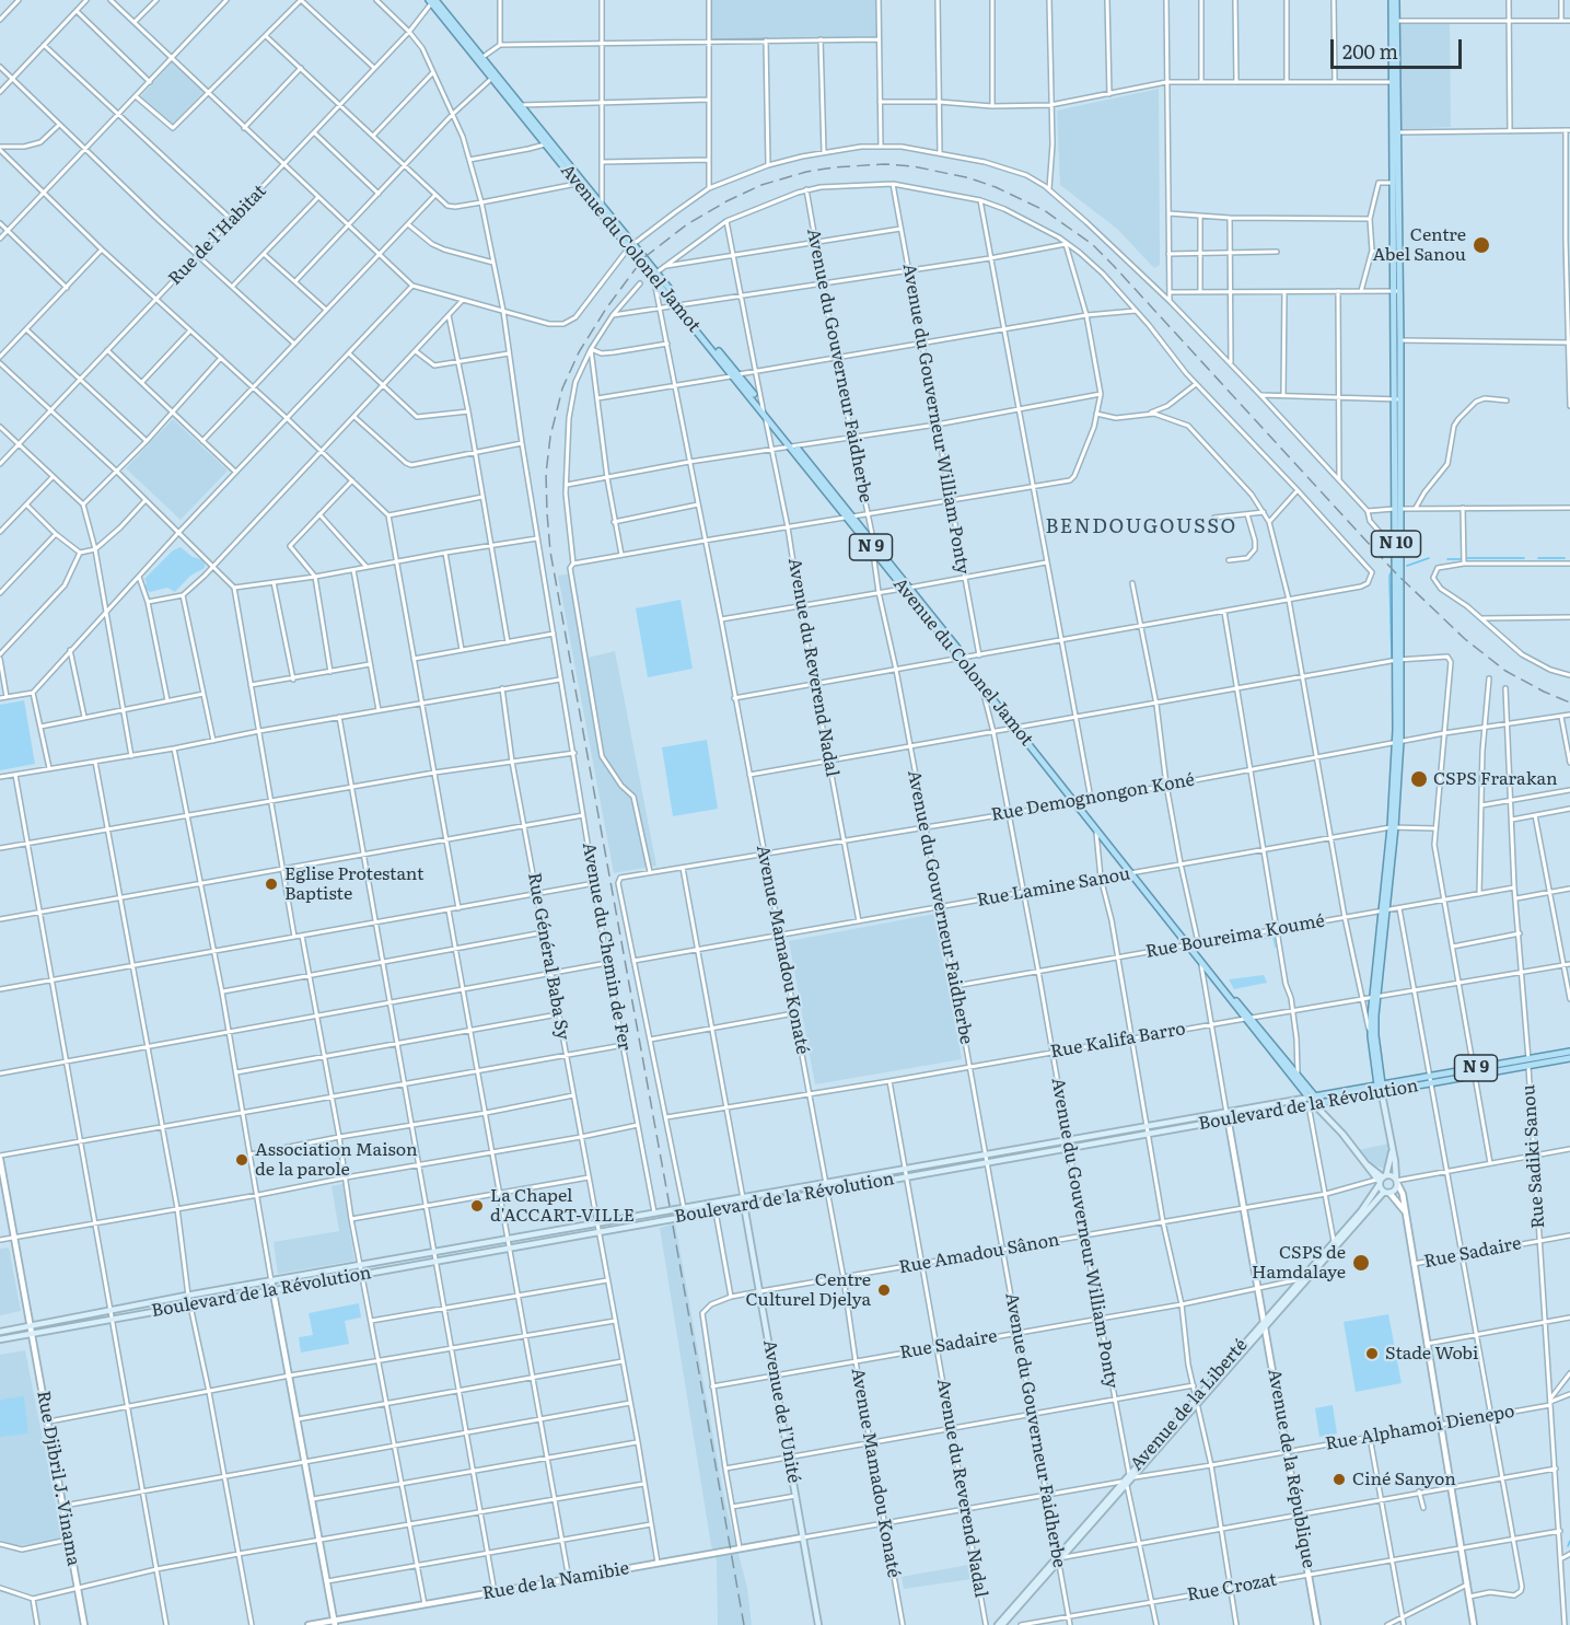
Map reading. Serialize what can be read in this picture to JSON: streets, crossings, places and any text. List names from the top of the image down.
{
  "streets": {
    "main road": [
      "Avenue du Colonel Jamot",
      "N 10",
      "N 9",
      "Boulevard de la Révolution",
      "Avenue de la Liberté",
      "Avenue de l'Unité"
    ],
    "street": [
      "Rue de l'Habitat",
      "Avenue du Gouverneur Faidherbe",
      "Avenue du Gouverneur William Ponty",
      "Avenue du Reverend Nadal",
      "Rue Demognongon Koné",
      "Rue Lamine Sanou",
      "Rue Boureima Koumé",
      "Avenue du Chemin de Fer",
      "Avenue Mamadou Konaté",
      "Rue Général Baba Sy",
      "Rue Kalifa Barro",
      "Rue Sadiki Sanou",
      "Rue Sadaire",
      "Rue Amadou Sânon",
      "Rue Alphamoi Dienepo",
      "Avenue de la République",
      "Rue Djibril J. Vinama",
      "Rue de la Namibie",
      "Rue Crozat"
    ]
  },
  "crossings": [
    ["Rue de l'Habitat", "Avenue du Colonel Jamot"],
    ["Avenue du Colonel Jamot", "Avenue du Gouverneur Faidherbe"],
    ["Avenue du Colonel Jamot", "Avenue du Gouverneur William Ponty"],
    ["Avenue du Colonel Jamot", "N 10"],
    ["Avenue du Colonel Jamot", "Avenue du Reverend Nadal"],
    ["Avenue du Colonel Jamot", "Rue Demognongon Koné"],
    ["Avenue du Colonel Jamot", "Rue Lamine Sanou"],
    ["Avenue du Colonel Jamot", "Rue Boureima Koumé"],
    ["Avenue du Colonel Jamot", "Avenue du Chemin de Fer"],
    ["Avenue du Colonel Jamot", "Avenue Mamadou Konaté"],
    ["Avenue du Colonel Jamot", "Rue Kalifa Barro"],
    ["Avenue du Colonel Jamot", "Boulevard de la Révolution"],
    ["Avenue du Colonel Jamot", "Rue Amadou Sânon"],
    ["Avenue du Colonel Jamot", "Avenue de la Liberté"],
    ["Avenue du Gouverneur Faidherbe", "Rue Demognongon Koné"],
    ["Avenue du Gouverneur Faidherbe", "Rue Lamine Sanou"],
    ["Avenue du Gouverneur Faidherbe", "Rue Boureima Koumé"],
    ["Avenue du Gouverneur Faidherbe", "Rue Kalifa Barro"],
    ["Avenue du Gouverneur Faidherbe", "Boulevard de la Révolution"],
    ["Avenue du Gouverneur Faidherbe", "Rue Sadaire"],
    ["Avenue du Gouverneur Faidherbe", "Rue Amadou Sânon"],
    ["Avenue du Gouverneur Faidherbe", "Avenue de la Liberté"],
    ["Avenue du Gouverneur Faidherbe", "Rue Crozat"],
    ["Avenue du Gouverneur William Ponty", "Rue Demognongon Koné"],
    ["Avenue du Gouverneur William Ponty", "Rue Lamine Sanou"],
    ["Avenue du Gouverneur William Ponty", "Rue Boureima Koumé"],
    ["Avenue du Gouverneur William Ponty", "Rue Kalifa Barro"],
    ["Avenue du Gouverneur William Ponty", "Boulevard de la Révolution"],
    ["Avenue du Gouverneur William Ponty", "Rue Sadaire"],
    ["Avenue du Gouverneur William Ponty", "Rue Amadou Sânon"],
    ["Avenue du Gouverneur William Ponty", "Avenue de la Liberté"],
    ["Avenue du Gouverneur William Ponty", "Rue Alphamoi Dienepo"],
    ["N 10", "Rue Demognongon Koné"],
    ["N 10", "Rue Lamine Sanou"],
    ["N 10", "Rue Boureima Koumé"],
    ["N 10", "Rue Kalifa Barro"],
    ["N 10", "Boulevard de la Révolution"],
    ["N 10", "Rue Sadaire"],
    ["N 10", "Rue Amadou Sânon"],
    ["N 10", "Avenue de la Liberté"],
    ["N 10", "Rue Alphamoi Dienepo"],
    ["N 10", "Rue Crozat"],
    ["Avenue du Reverend Nadal", "Rue Demognongon Koné"],
    ["Avenue du Reverend Nadal", "Rue Lamine Sanou"],
    ["Avenue du Reverend Nadal", "Rue Kalifa Barro"],
    ["Avenue du Reverend Nadal", "Boulevard de la Révolution"],
    ["Avenue du Reverend Nadal", "Rue Sadaire"],
    ["Avenue du Reverend Nadal", "Rue Amadou Sânon"],
    ["Rue Demognongon Koné", "Avenue du Chemin de Fer"],
    ["Rue Demognongon Koné", "Avenue Mamadou Konaté"],
    ["Rue Demognongon Koné", "Rue Sadiki Sanou"],
    ["Rue Lamine Sanou", "Avenue du Chemin de Fer"],
    ["Rue Lamine Sanou", "Avenue Mamadou Konaté"],
    ["Rue Boureima Koumé", "Rue Sadiki Sanou"],
    ["Avenue du Chemin de Fer", "Rue Kalifa Barro"],
    ["Avenue du Chemin de Fer", "Boulevard de la Révolution"],
    ["Avenue Mamadou Konaté", "Rue Kalifa Barro"],
    ["Avenue Mamadou Konaté", "Boulevard de la Révolution"],
    ["Avenue Mamadou Konaté", "Rue Sadaire"],
    ["Avenue Mamadou Konaté", "Rue Amadou Sânon"],
    ["Rue Général Baba Sy", "Boulevard de la Révolution"],
    ["Rue Général Baba Sy", "Rue de la Namibie"],
    ["Rue Kalifa Barro", "Rue Sadiki Sanou"],
    ["Boulevard de la Révolution", "Rue Sadiki Sanou"],
    ["Boulevard de la Révolution", "Avenue de l'Unité"],
    ["Boulevard de la Révolution", "Avenue de la République"],
    ["Boulevard de la Révolution", "Rue Djibril J. Vinama"],
    ["Rue Sadiki Sanou", "Rue Sadaire"],
    ["Rue Sadiki Sanou", "Rue Alphamoi Dienepo"],
    ["Rue Sadiki Sanou", "Rue Crozat"],
    ["Rue Sadaire", "Rue Amadou Sânon"],
    ["Rue Sadaire", "Avenue de la Liberté"],
    ["Rue Sadaire", "Avenue de l'Unité"],
    ["Rue Sadaire", "Avenue de la République"],
    ["Rue Amadou Sânon", "Avenue de la Liberté"],
    ["Rue Amadou Sânon", "Avenue de l'Unité"],
    ["Rue Amadou Sânon", "Avenue de la République"],
    ["Avenue de la Liberté", "Rue Alphamoi Dienepo"],
    ["Avenue de la Liberté", "Avenue de la République"],
    ["Avenue de l'Unité", "Rue de la Namibie"],
    ["Rue Alphamoi Dienepo", "Avenue de la République"],
    ["Avenue de la République", "Rue Crozat"]
  ],
  "districts": ["BENDOUGOUSSO"],
  "places": [
    "Centre Abel Sanou",
    "CSPS Frarakan",
    "Eglise Protestant Baptiste",
    "Association Maison de la parole",
    "La Chapel d'ACCART-VILLE",
    "CSPS de Hamdalaye",
    "Centre Culturel Djelya",
    "Stade Wobi",
    "Ciné Sanyon"
  ],
  "scale_bar": "200 m"
}
